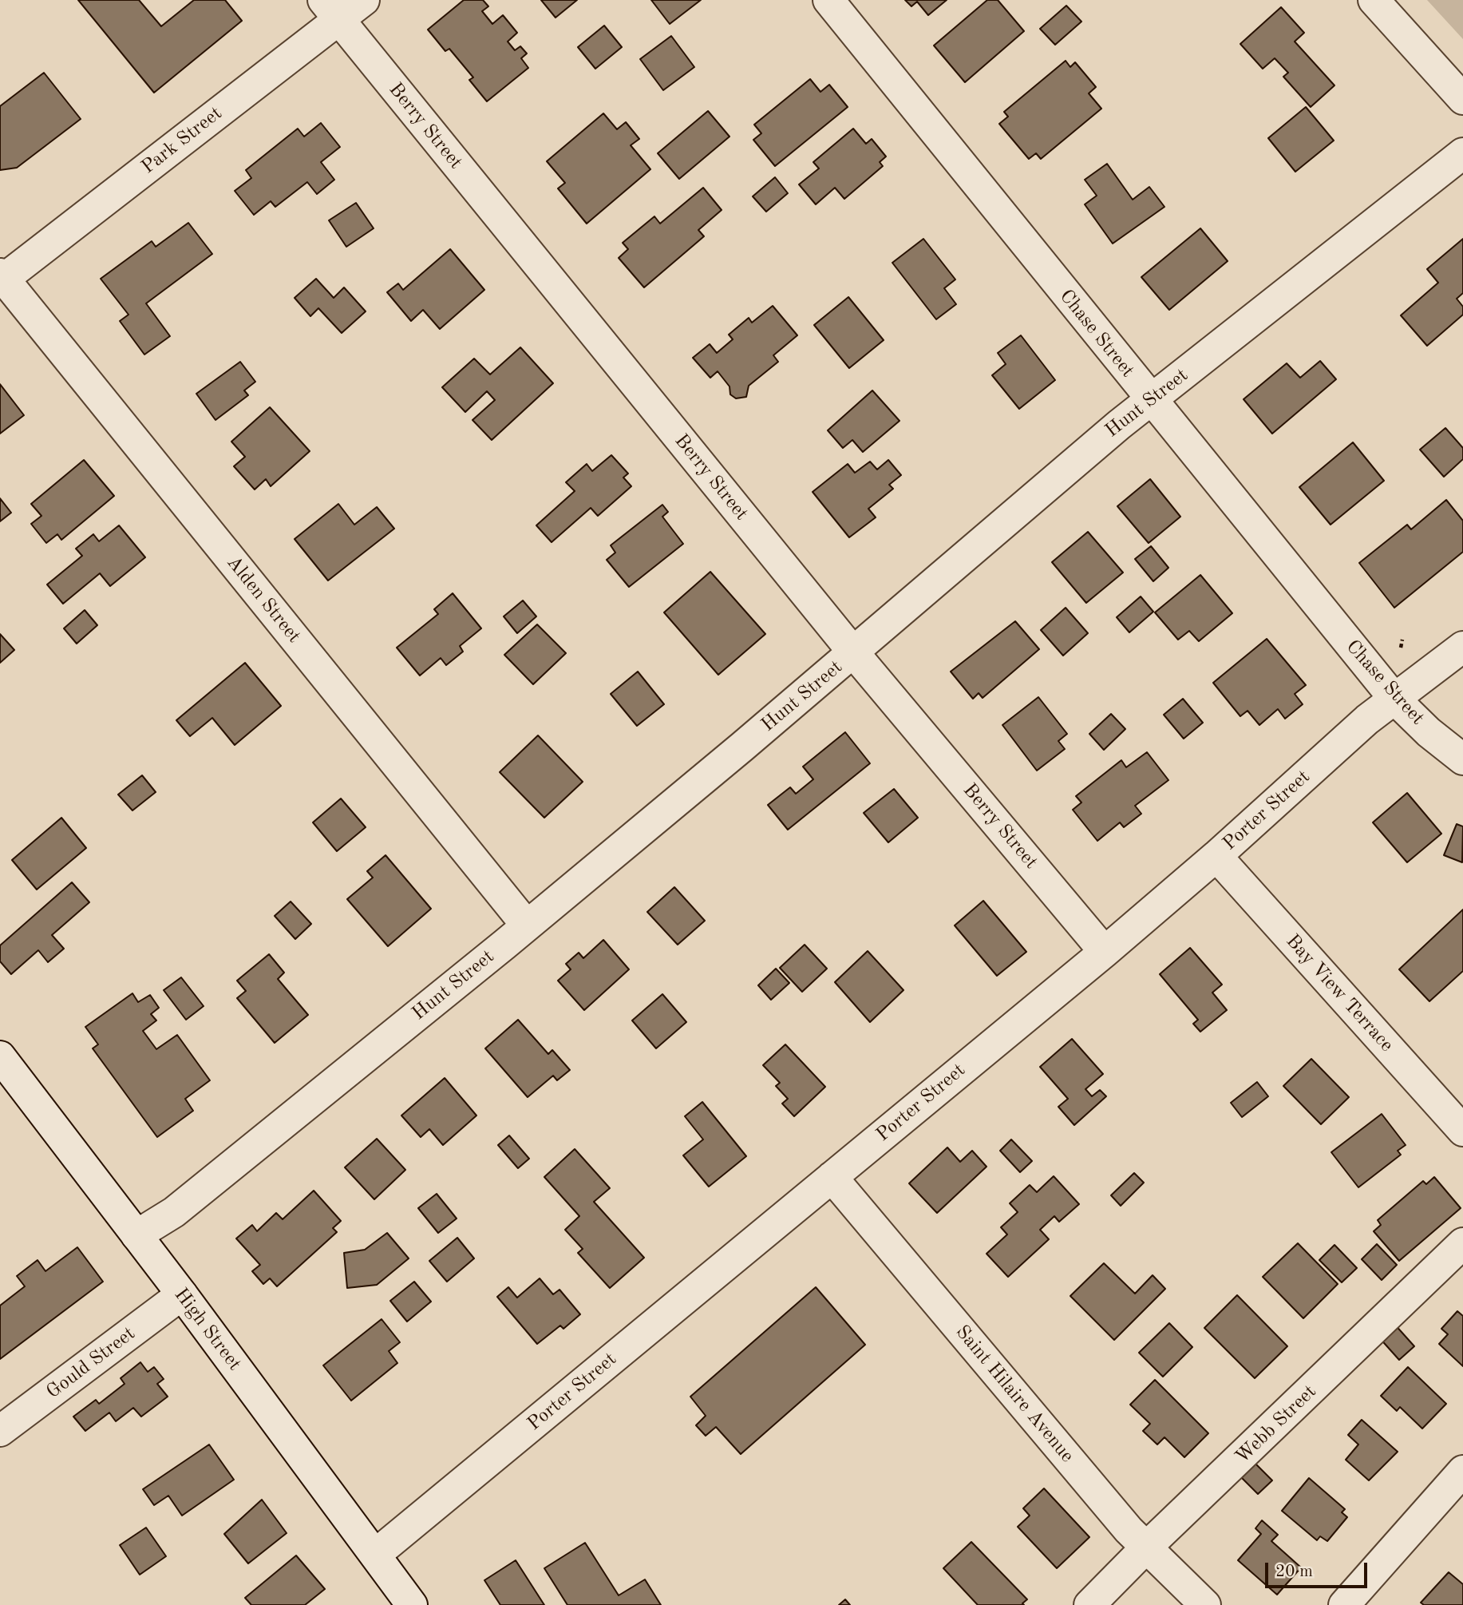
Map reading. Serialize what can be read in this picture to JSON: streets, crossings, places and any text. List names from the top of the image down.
{
  "streets": {
    "street": [
      "Berry Street",
      "Park Street",
      "Chase Street",
      "Hunt Street",
      "Alden Street",
      "Porter Street",
      "Bay View Terrace",
      "High Street",
      "Gould Street",
      "Saint Hilaire Avenue",
      "Webb Street"
    ]
  },
  "crossings": [
    ["Berry Street", "Park Street"],
    ["Berry Street", "Hunt Street"],
    ["Berry Street", "Porter Street"],
    ["Park Street", "Alden Street"],
    ["Chase Street", "Hunt Street"],
    ["Chase Street", "Porter Street"],
    ["Hunt Street", "Alden Street"],
    ["Hunt Street", "High Street"],
    ["Porter Street", "Bay View Terrace"],
    ["Porter Street", "High Street"],
    ["Porter Street", "Saint Hilaire Avenue"],
    ["High Street", "Gould Street"],
    ["Saint Hilaire Avenue", "Webb Street"]
  ],
  "scale_bar": "20 m"
}
